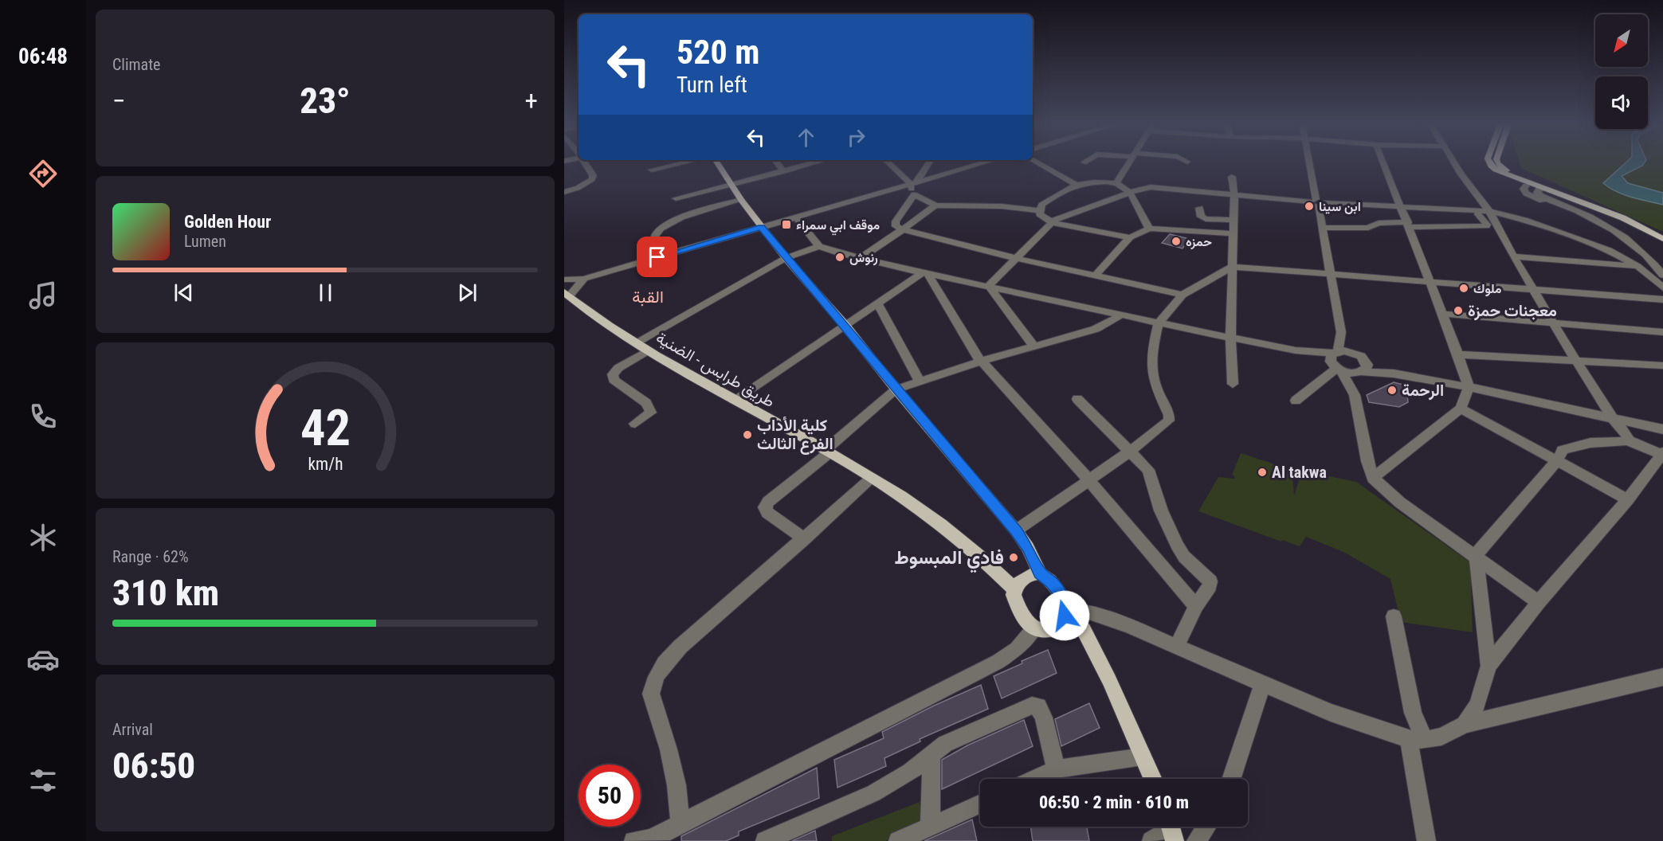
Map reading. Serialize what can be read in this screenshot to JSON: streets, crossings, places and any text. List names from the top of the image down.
{
  "streets": {
    "main road": ["طريق طرابس - الضنية"]
  },
  "districts": ["القبة"],
  "places": {
    "other": [
      "ابن سينا",
      "حمزه",
      "رنوش",
      "ملوك",
      "معجنات حمزة",
      "الرحمة",
      "كلية الأداب الفرع الثالث",
      "Al takwa",
      "فادي المبسوط"
    ],
    "transit": ["موقف ابي سمراء"]
  },
  "north": "bottom left",
  "page": {
    "tabs": "06:48",
    "tile": [
      "Climate",
      ["Range · 62%", "310 km"],
      ["Arrival", "06:50"]
    ],
    "turn": ["520 m", "Turn left"],
    "heat": ["−", "23°", "+"],
    "song": ["Golden Hour", "Lumen"],
    "limit": "50",
    "trip": "06:50 · 2 min · 610 m",
    "gauge": ["42", "km/h"]
  }
}
